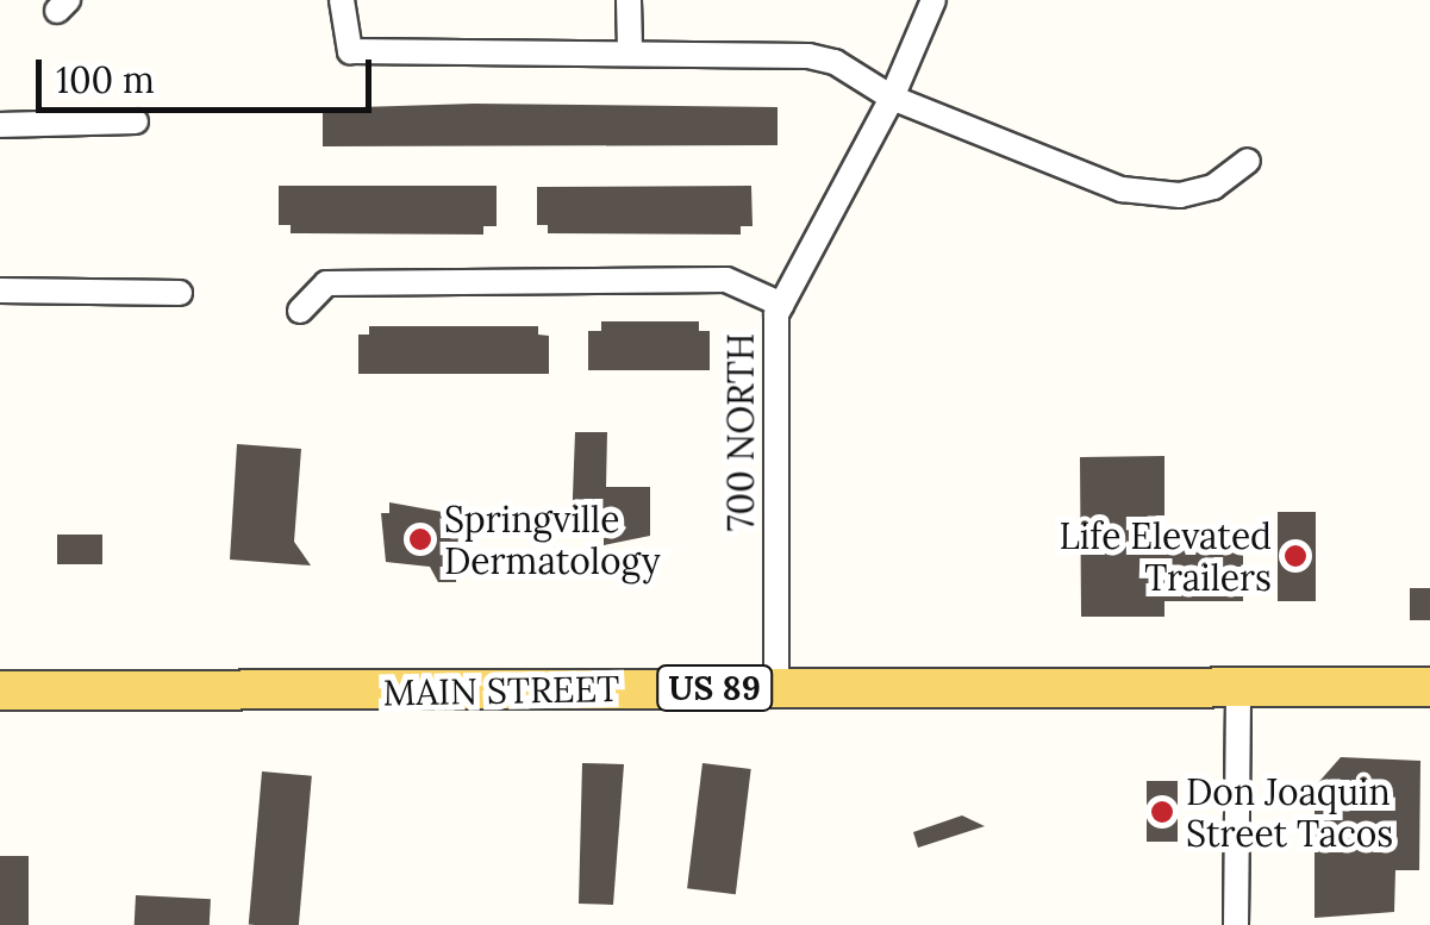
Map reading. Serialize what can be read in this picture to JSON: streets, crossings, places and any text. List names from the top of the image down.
{
  "streets": {
    "main road": ["US 89", "MAIN STREET"],
    "street": ["700 NORTH"]
  },
  "crossings": [
    ["700 NORTH", "MAIN STREET"]
  ],
  "places": ["Springville Dermatology", "Life Elevated Trailers", "Don Joaquin Street Tacos"],
  "scale_bar": "100 m"
}
